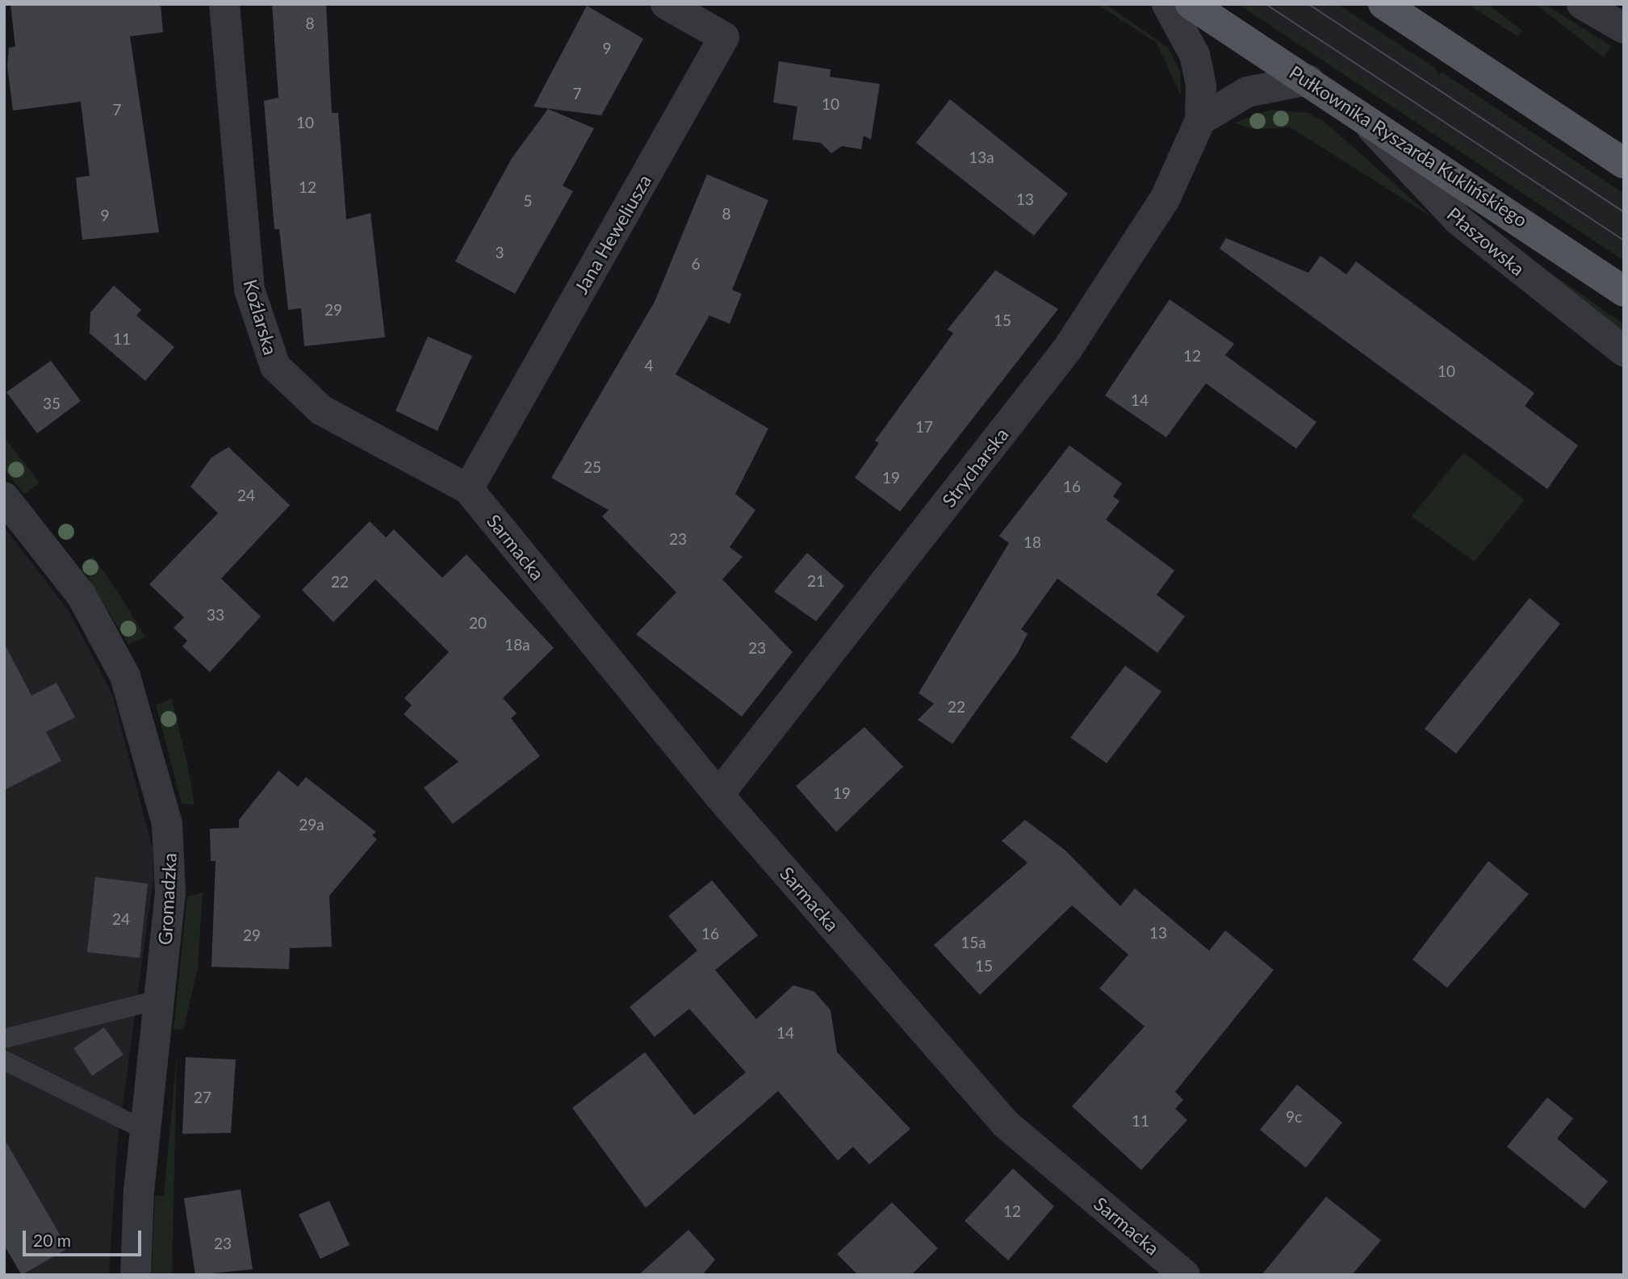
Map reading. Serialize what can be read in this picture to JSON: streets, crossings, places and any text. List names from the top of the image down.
{
  "streets": {
    "main road": ["Pułkownika Ryszarda Kuklińskiego"],
    "street": [
      "Jana Heweliusza",
      "Płaszowska",
      "Koźlarska",
      "Strycharska",
      "Sarmacka",
      "Gromadzka"
    ]
  },
  "crossings": [
    ["Pułkownika Ryszarda Kuklińskiego", "Płaszowska"],
    ["Jana Heweliusza", "Koźlarska"],
    ["Jana Heweliusza", "Sarmacka"],
    ["Koźlarska", "Sarmacka"],
    ["Strycharska", "Sarmacka"]
  ],
  "house_numbers": [
    "8",
    "9",
    "7",
    "10",
    "7",
    "10",
    "13a",
    "12",
    "13",
    "5",
    "8",
    "9",
    "3",
    "6",
    "29",
    "15",
    "11",
    "12",
    "4",
    "10",
    "14",
    "35",
    "17",
    "25",
    "19",
    "16",
    "24",
    "23",
    "18",
    "21",
    "22",
    "33",
    "20",
    "18a",
    "23",
    "22",
    "19",
    "29a",
    "24",
    "13",
    "16",
    "29",
    "15a",
    "15",
    "14",
    "27",
    "9c",
    "11",
    "12",
    "23"
  ],
  "scale_bar": "20 m"
}
